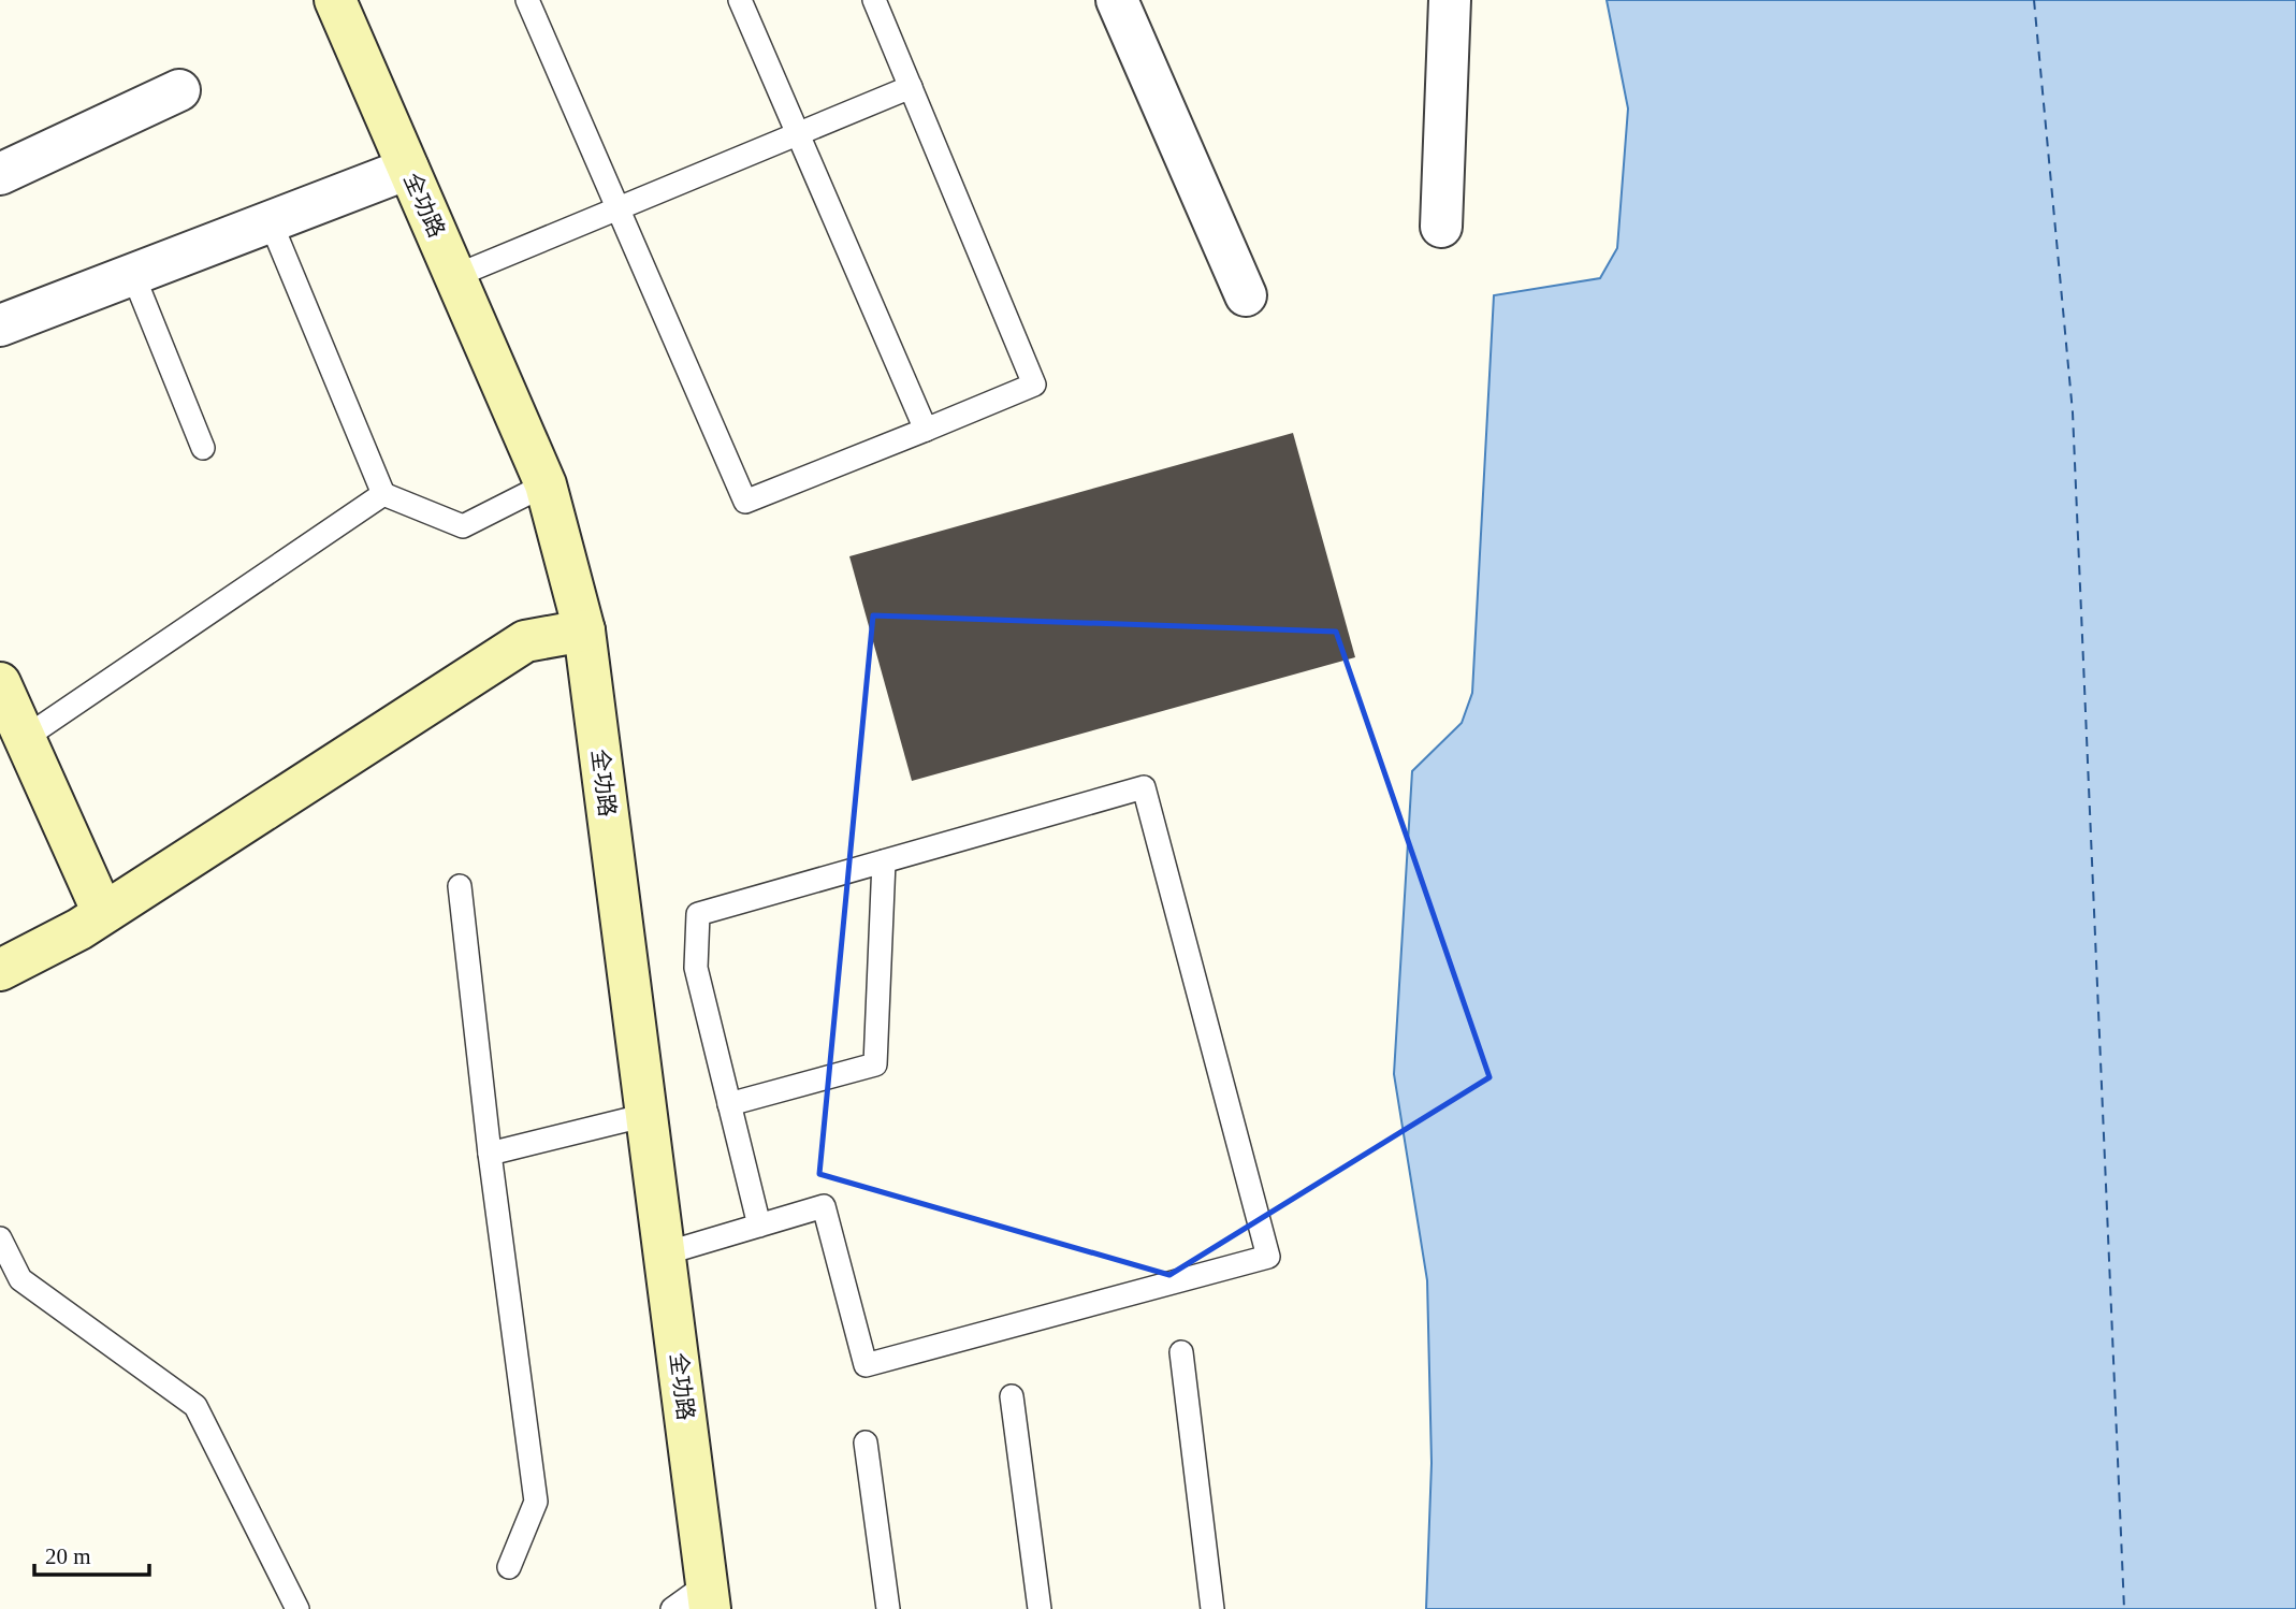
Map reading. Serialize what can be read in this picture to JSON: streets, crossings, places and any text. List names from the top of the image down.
{
  "streets": {
    "street": ["全功路"]
  },
  "scale_bar": "20 m"
}
